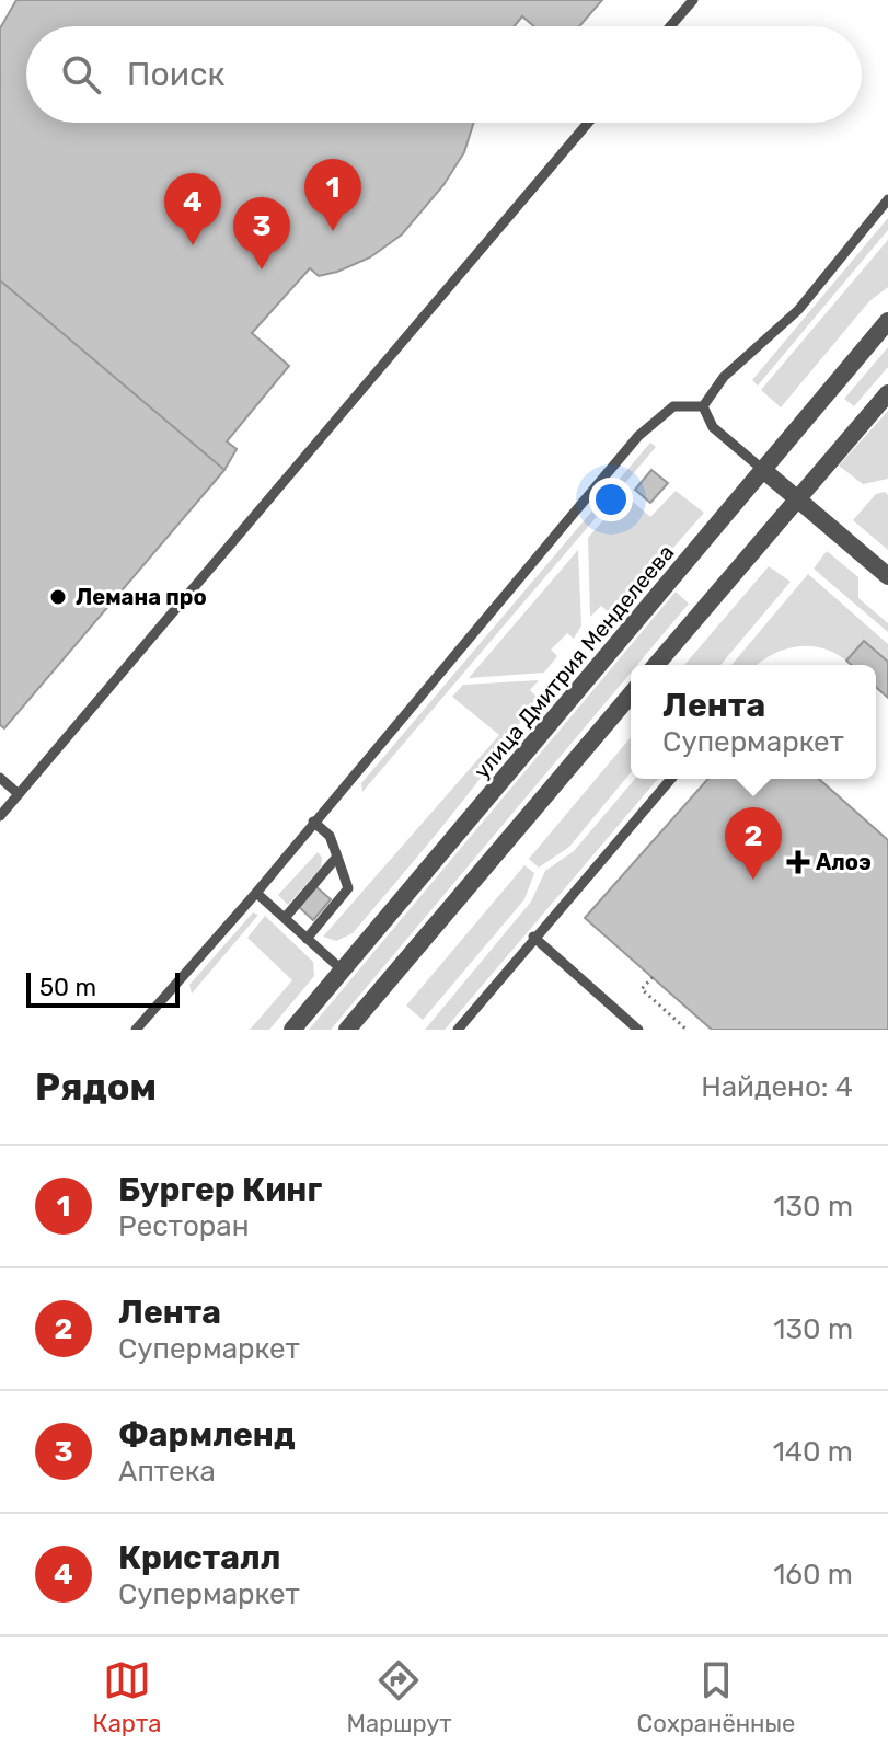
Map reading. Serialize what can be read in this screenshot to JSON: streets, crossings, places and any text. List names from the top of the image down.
{
  "streets": {
    "street": ["улица Дмитрия Менделеева"]
  },
  "places": {
    "other": ["Лемана про"],
    "health": ["Алоэ"]
  },
  "scale_bar": "50 m",
  "page": {
    "search": "Поиск",
    "pins": [
      "1",
      "4",
      "3",
      "2"
    ],
    "popup": ["Лента", "Супермаркет"],
    "scale": "50 m",
    "heading": ["Рядом", "Найдено: 4"],
    "list": [
      {
        "mark": "1",
        "name": "Бургер Кинг",
        "note": "Ресторан",
        "value": "130 m"
      },
      {
        "mark": "2",
        "name": "Лента",
        "note": "Супермаркет",
        "value": "130 m"
      },
      {
        "mark": "3",
        "name": "Фармленд",
        "note": "Аптека",
        "value": "140 m"
      },
      {
        "mark": "4",
        "name": "Кристалл",
        "note": "Супермаркет",
        "value": "160 m"
      }
    ],
    "nav": ["Карта", "Маршрут", "Сохранённые"]
  }
}
